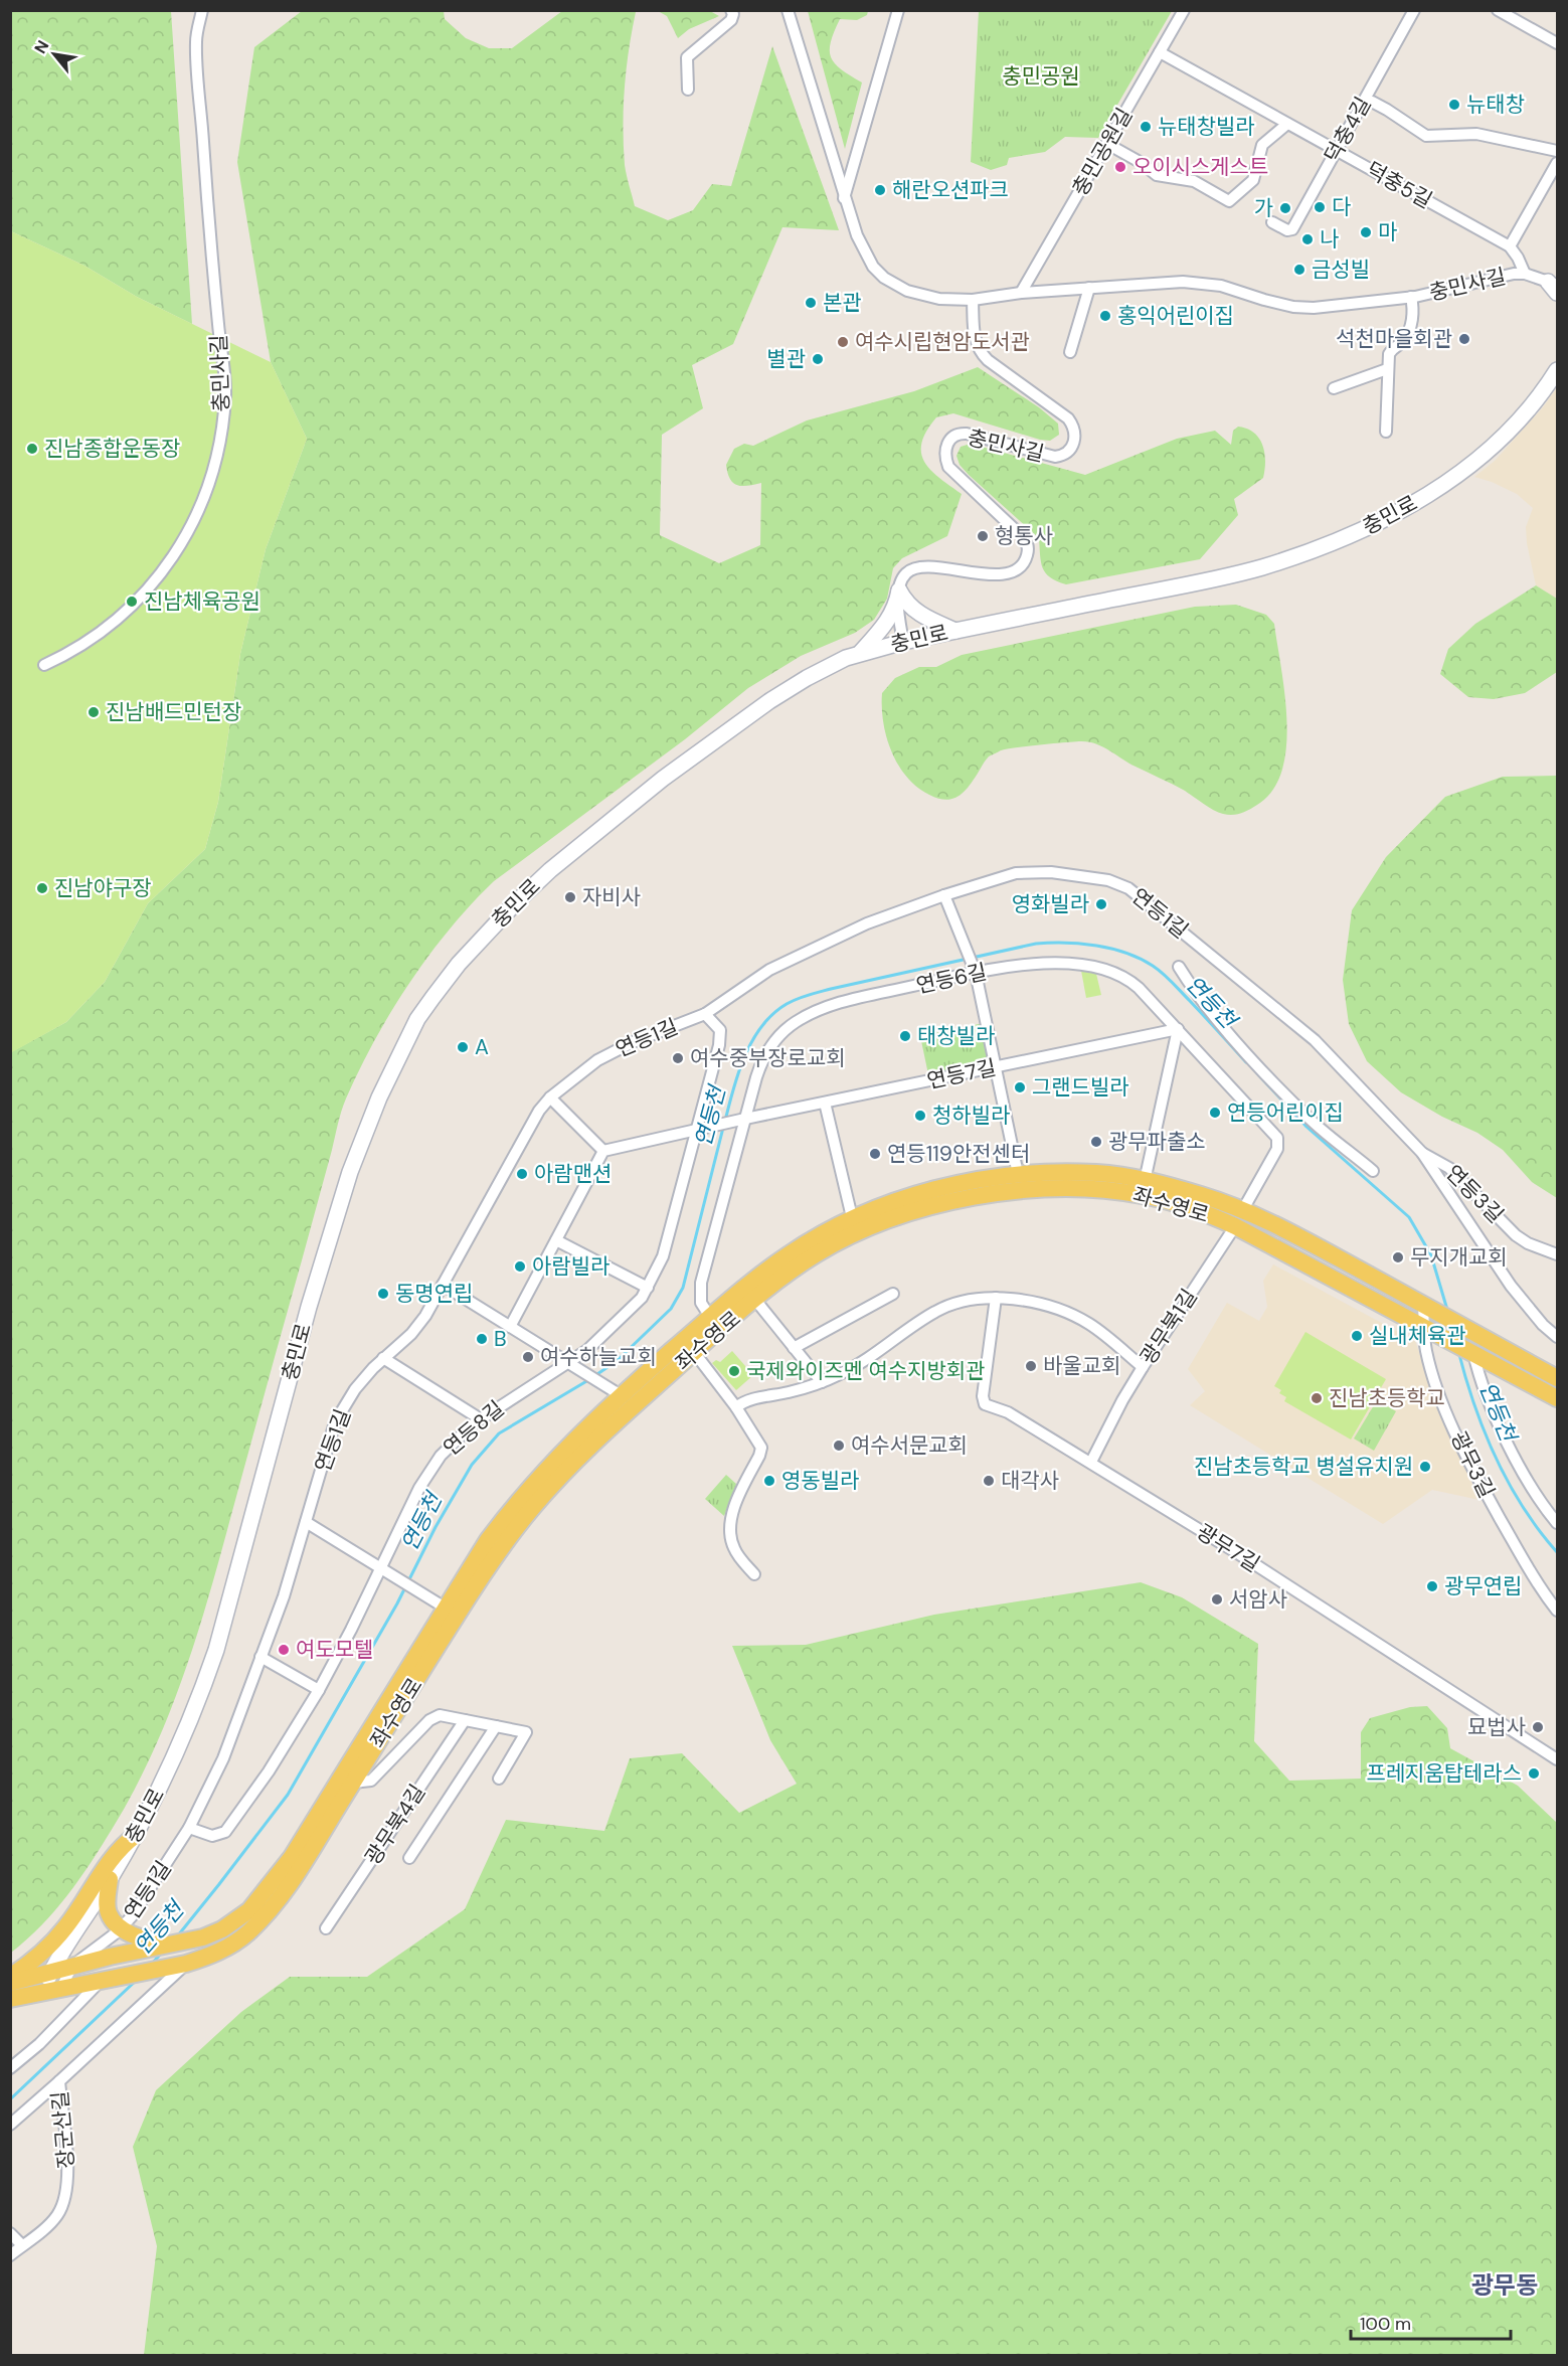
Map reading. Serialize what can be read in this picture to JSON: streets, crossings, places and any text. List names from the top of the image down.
{
  "streets": {
    "main road": ["좌수영로"],
    "street": [
      "덕충4길",
      "충민공원길",
      "덕충5길",
      "충민사길",
      "충민로",
      "연등1길",
      "연등6길",
      "연등7길",
      "연등3길",
      "광무북1길",
      "연등8길",
      "광무3길",
      "광무7길",
      "광무북4길",
      "장군산길"
    ]
  },
  "crossings": [
    ["덕충4길", "덕충5길"],
    ["충민공원길", "덕충5길"],
    ["충민공원길", "충민사길"],
    ["연등1길", "연등3길"],
    ["연등1길", "좌수영로"],
    ["연등1길", "연등8길"],
    ["연등6길", "연등7길"],
    ["연등6길", "좌수영로"],
    ["연등6길", "광무북1길"],
    ["연등7길", "연등8길"],
    ["좌수영로", "광무북1길"],
    ["좌수영로", "광무3길"],
    ["좌수영로", "광무북4길"],
    ["좌수영로", "장군산길"],
    ["광무북1길", "광무7길"]
  ],
  "districts": ["광무동"],
  "water": ["연등천"],
  "parks": ["충민공원"],
  "places": [
    "뉴태창",
    "뉴태창빌라",
    "오이시스게스트",
    "해란오션파크",
    "다",
    "가",
    "마",
    "나",
    "금성빌",
    "본관",
    "홍익어린이집",
    "석천마을회관",
    "여수시립현암도서관",
    "별관",
    "진남종합운동장",
    "형통사",
    "진남체육공원",
    "진남배드민턴장",
    "진남야구장",
    "자비사",
    "영화빌라",
    "태창빌라",
    "A",
    "여수중부장로교회",
    "그랜드빌라",
    "연등어린이집",
    "청하빌라",
    "광무파출소",
    "연등119안전센터",
    "아람맨션",
    "무지개교회",
    "아람빌라",
    "동명연립",
    "실내체육관",
    "B",
    "여수하늘교회",
    "바울교회",
    "국제와이즈멘 여수지방회관",
    "진남초등학교",
    "여수서문교회",
    "진남초등학교 병설유치원",
    "영동빌라",
    "대각사",
    "광무연립",
    "서암사",
    "여도모텔",
    "묘법사",
    "프레지움탑테라스"
  ],
  "scale_bar": "100 m",
  "north": "top left"
}
